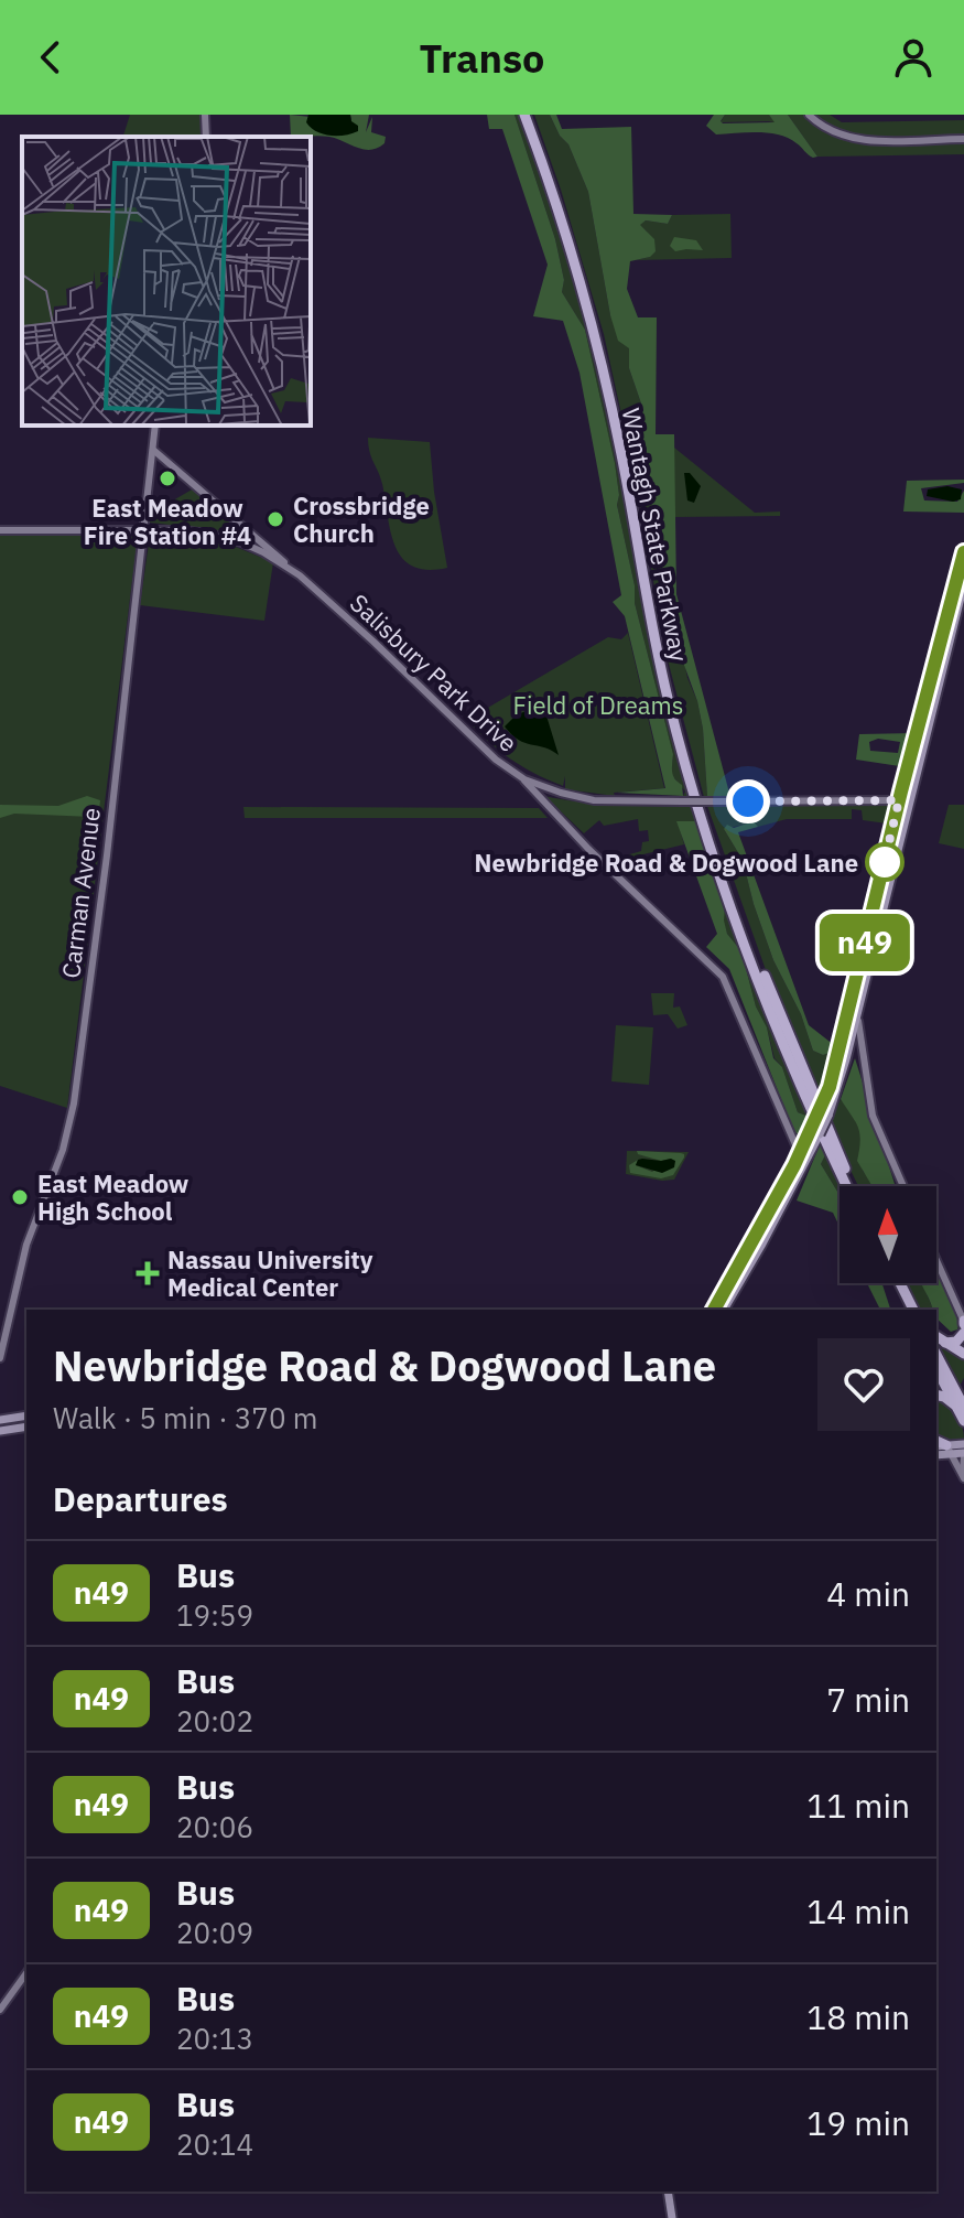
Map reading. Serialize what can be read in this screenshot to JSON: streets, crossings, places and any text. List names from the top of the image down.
{
  "streets": {
    "highway": ["Wantagh State Parkway"],
    "main road": ["Salisbury Park Drive", "Carman Avenue"]
  },
  "crossings": [
    ["Salisbury Park Drive", "Carman Avenue"]
  ],
  "parks": ["Field of Dreams"],
  "places": {
    "other": [
      "East Meadow Fire Station #4",
      "Crossbridge Church",
      "Newbridge Road & Dogwood Lane",
      "East Meadow High School"
    ],
    "health": ["Nassau University Medical Center"]
  },
  "lines": ["bus line n49"],
  "north": "top",
  "page": {
    "header": "Transo",
    "on_map": "n49",
    "heading": [
      ["Newbridge Road & Dogwood Lane", "Walk · 5 min · 370 m"],
      "Departures"
    ],
    "list": [
      {
        "mark": "n49",
        "name": "Bus",
        "note": "19:59",
        "value": "4 min"
      },
      {
        "mark": "n49",
        "name": "Bus",
        "note": "20:02",
        "value": "7 min"
      },
      {
        "mark": "n49",
        "name": "Bus",
        "note": "20:06",
        "value": "11 min"
      },
      {
        "mark": "n49",
        "name": "Bus",
        "note": "20:09",
        "value": "14 min"
      },
      {
        "mark": "n49",
        "name": "Bus",
        "note": "20:13",
        "value": "18 min"
      },
      {
        "mark": "n49",
        "name": "Bus",
        "note": "20:14",
        "value": "19 min"
      }
    ]
  }
}
